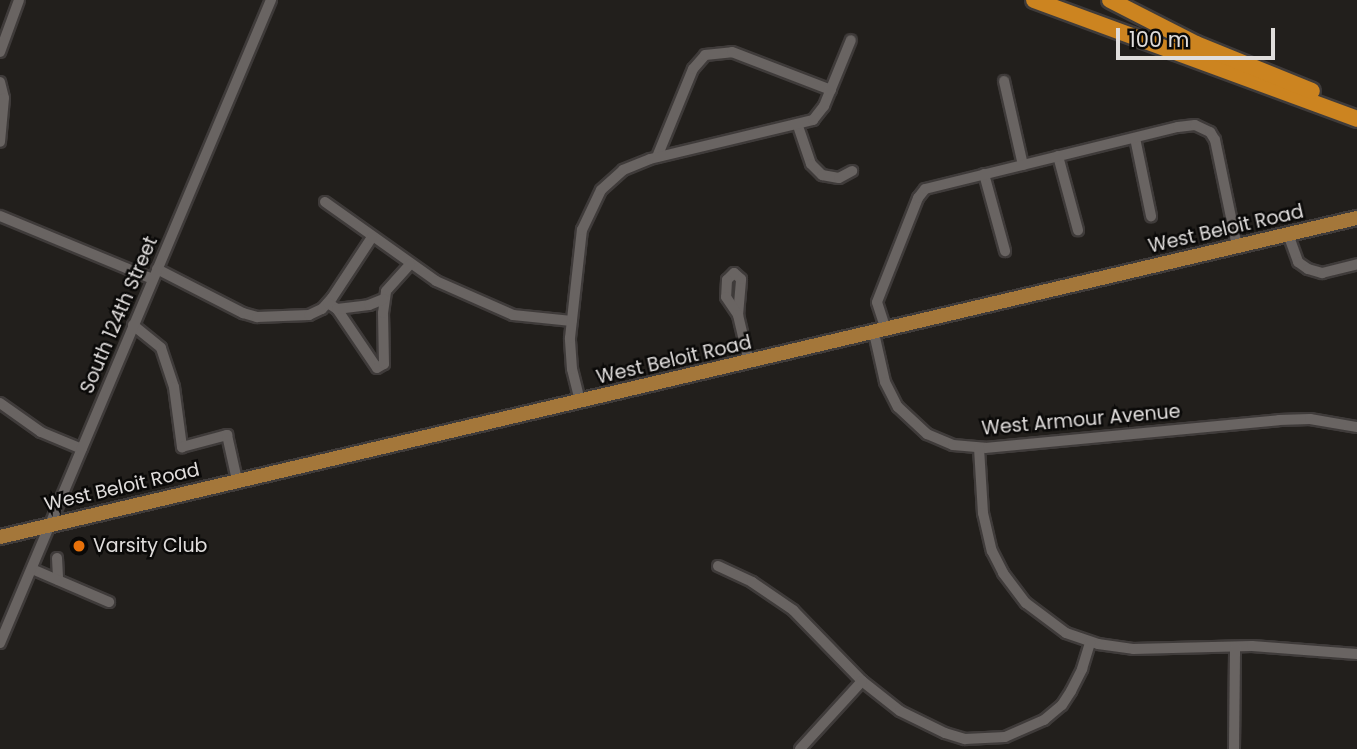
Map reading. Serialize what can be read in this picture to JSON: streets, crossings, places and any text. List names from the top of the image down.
{
  "streets": {
    "main road": ["West Beloit Road"],
    "street": ["South 124th Street", "West Armour Avenue"]
  },
  "crossings": [
    ["West Beloit Road", "South 124th Street"],
    ["West Beloit Road", "West Armour Avenue"]
  ],
  "places": ["Varsity Club"],
  "scale_bar": "100 m"
}
